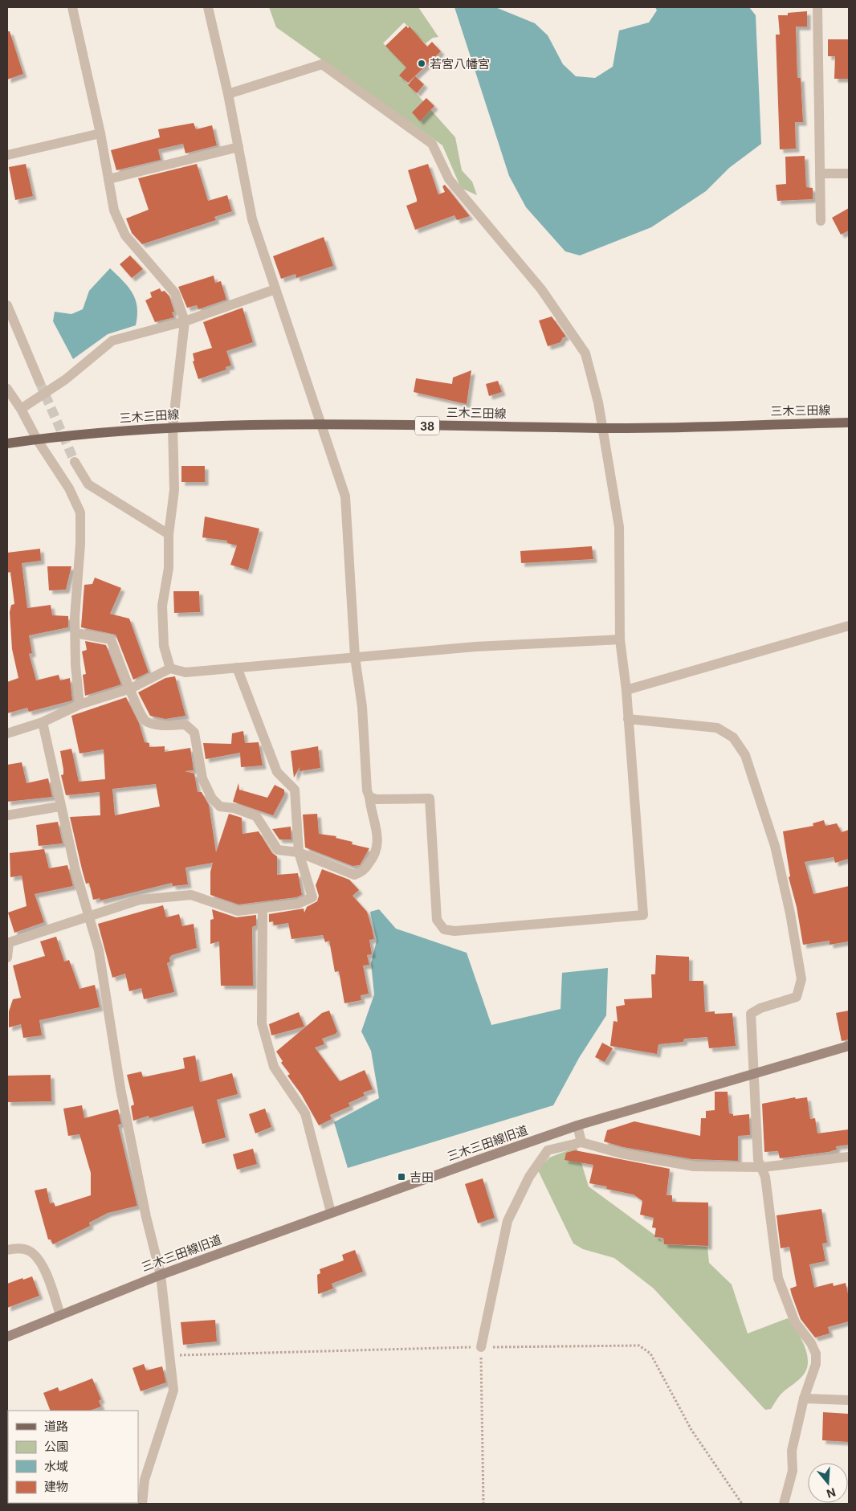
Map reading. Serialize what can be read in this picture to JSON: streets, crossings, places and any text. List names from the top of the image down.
{
  "streets": {
    "main road": ["三木三田線", "38"],
    "street": ["三木三田線旧道"]
  },
  "places": {
    "other": ["若宮八幡宮"],
    "transit": ["吉田"]
  },
  "legend": [
    "道路",
    "公園",
    "水域",
    "建物"
  ],
  "north": "bottom"
}
